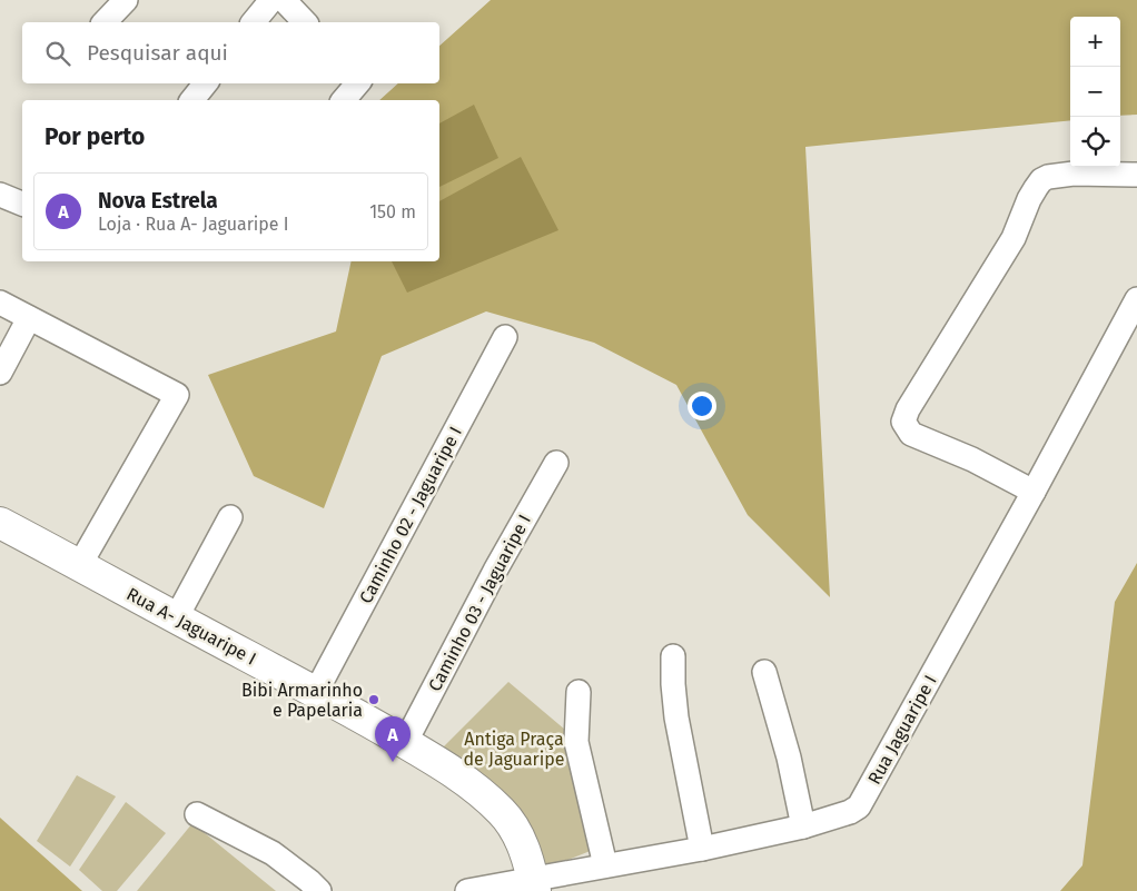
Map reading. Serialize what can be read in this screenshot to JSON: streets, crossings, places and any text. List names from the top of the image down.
{
  "streets": {
    "main road": ["Rua A- Jaguaripe I"],
    "street": ["Caminho 02 - Jaguaripe I", "Caminho 03 - Jaguaripe I", "Rua Jaguaripe I"]
  },
  "crossings": [
    ["Caminho 02 - Jaguaripe I", "Rua A- Jaguaripe I"],
    ["Caminho 03 - Jaguaripe I", "Rua A- Jaguaripe I"],
    ["Rua A- Jaguaripe I", "Rua Jaguaripe I"]
  ],
  "parks": ["Antiga Praça de Jaguaripe"],
  "places": ["Bibi Armarinho e Papelaria"],
  "page": {
    "map_buttons": ["+", "−"],
    "search": "Pesquisar aqui",
    "heading": "Por perto",
    "list": [
      {
        "mark": "A",
        "name": "Nova Estrela",
        "note": "Loja · Rua A- Jaguaripe I",
        "value": "150 m"
      }
    ],
    "pins": "A"
  }
}
